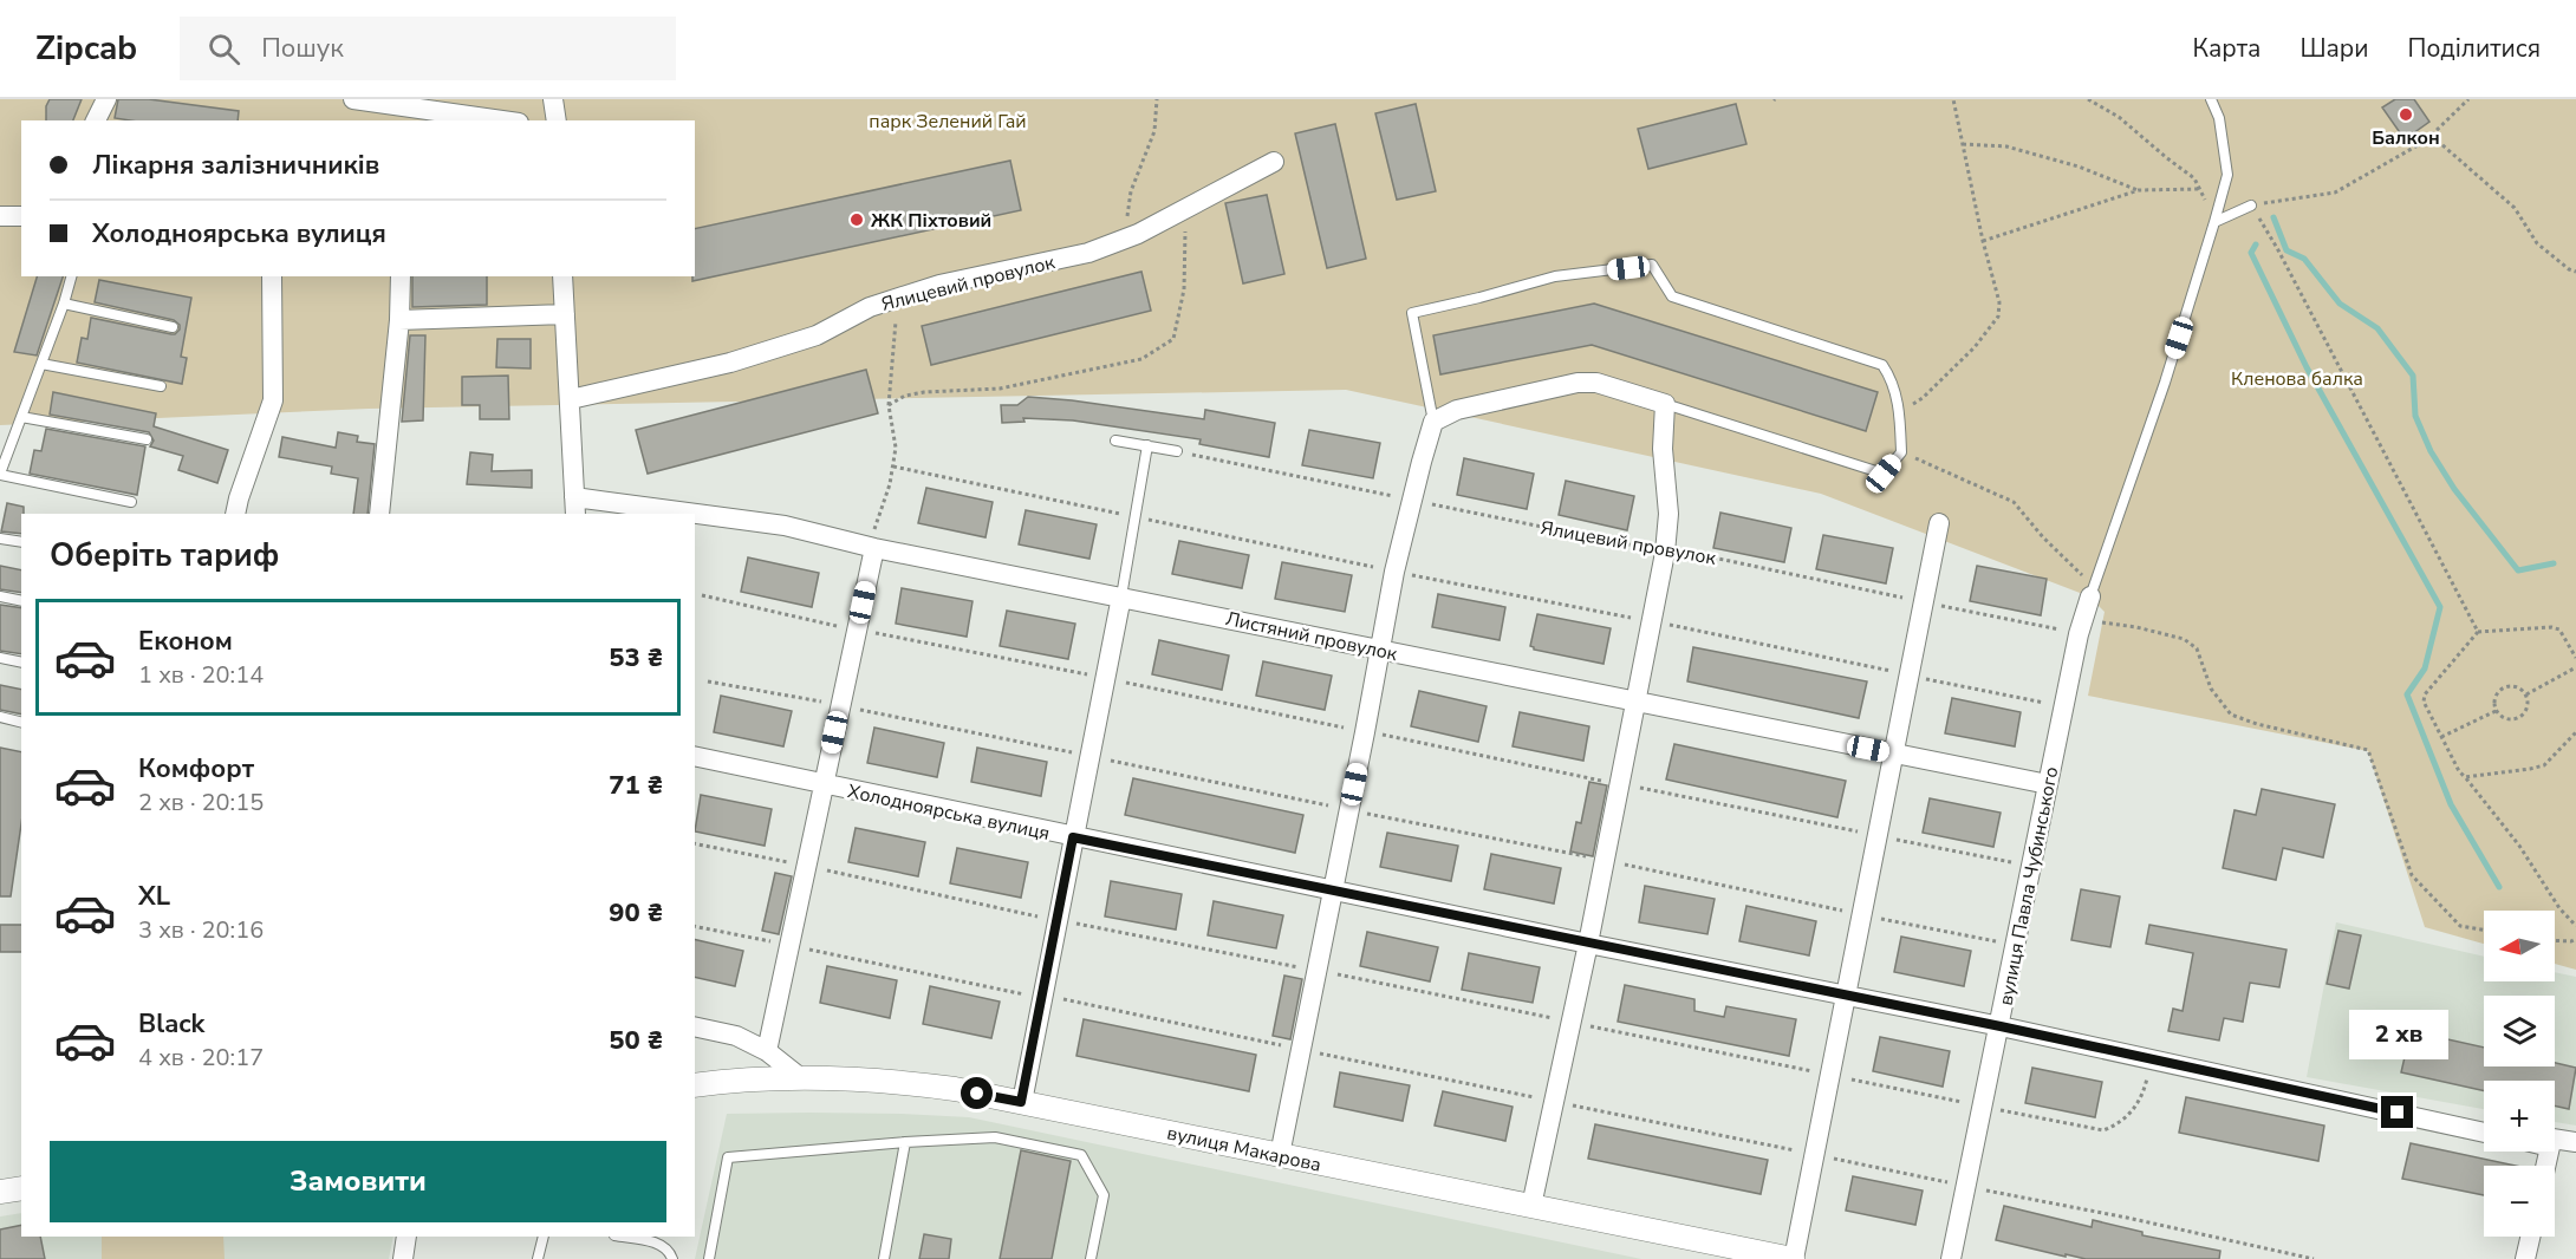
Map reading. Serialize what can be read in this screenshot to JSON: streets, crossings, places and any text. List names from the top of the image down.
{
  "streets": {
    "street": [
      "Ялицевий провулок",
      "Листяний провулок",
      "Холодноярська вулиця",
      "вулиця Павла Чубинського",
      "вулиця Макарова"
    ]
  },
  "crossings": [
    ["Ялицевий провулок", "вулиця Павла Чубинського"],
    ["Листяний провулок", "вулиця Павла Чубинського"],
    ["Холодноярська вулиця", "вулиця Павла Чубинського"]
  ],
  "parks": ["парк Зелений Гай", "Кленова балка"],
  "places": ["Балкон", "ЖК Піхтовий"],
  "north": "left",
  "page": {
    "header": "Zipcab",
    "search": "Пошук",
    "nav": ["Карта", "Шари", "Поділитися"],
    "banner": ["Лікарня залізничників", "Холодноярська вулиця"],
    "heading": "Оберіть тариф",
    "list": [
      {
        "name": "Економ",
        "note": "1 хв · 20:14",
        "value": "53 ₴"
      },
      {
        "name": "Комфорт",
        "note": "2 хв · 20:15",
        "value": "71 ₴"
      },
      {
        "name": "XL",
        "note": "3 хв · 20:16",
        "value": "90 ₴"
      },
      {
        "name": "Black",
        "note": "4 хв · 20:17",
        "value": "50 ₴"
      }
    ],
    "map_buttons": ["+", "−"],
    "bubble": "2 хв",
    "buttons": "Замовити"
  }
}
